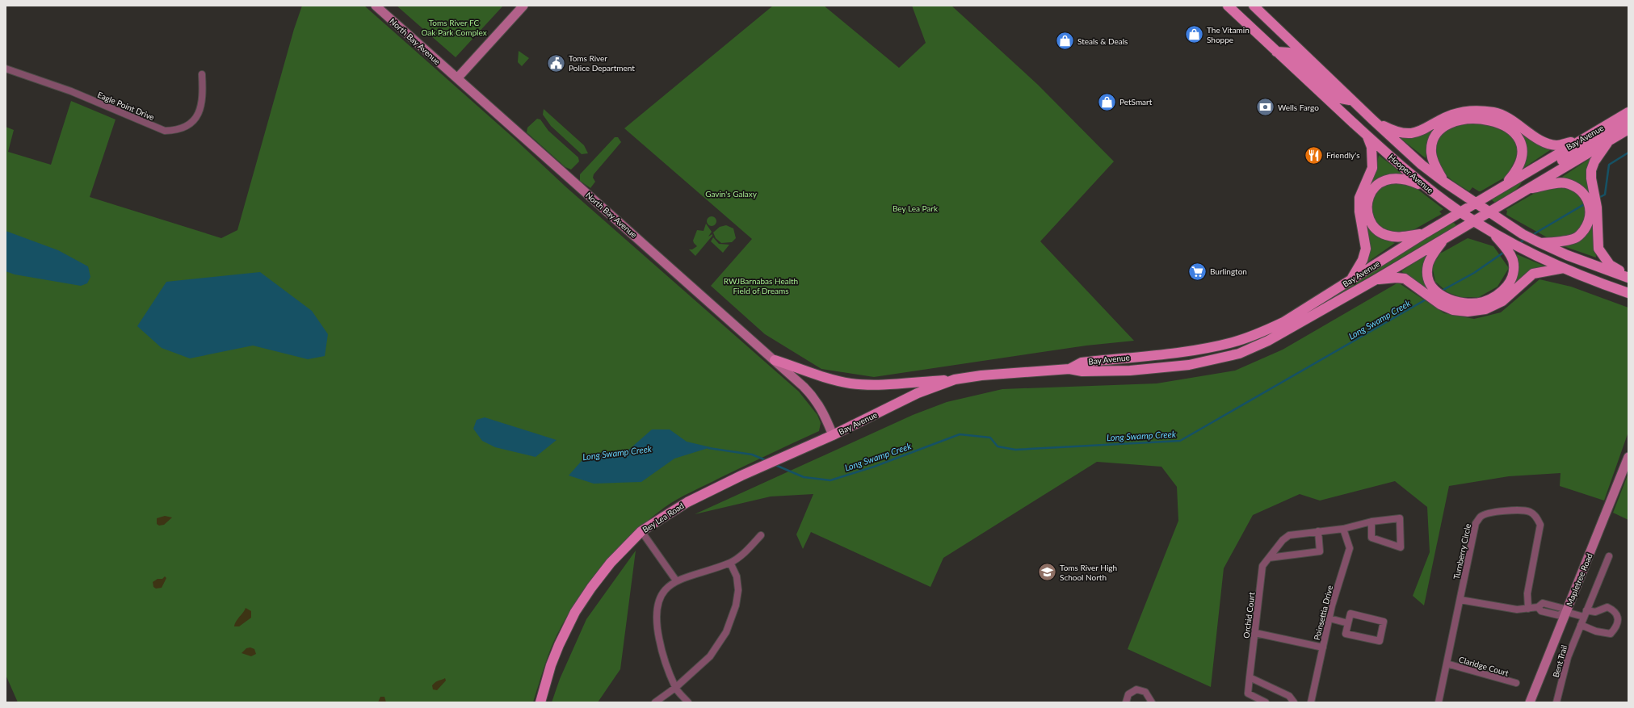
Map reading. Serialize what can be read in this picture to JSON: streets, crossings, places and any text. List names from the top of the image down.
{
  "streets": {
    "main road": ["Bay Avenue", "Hooper Avenue", "Bey Lea Road"],
    "street": [
      "North Bay Avenue",
      "Eagle Point Drive",
      "Turnberry Circle",
      "Mapletree Road",
      "Poinsettia Drive",
      "Orchid Court",
      "Bent Trail",
      "Claridge Court"
    ]
  },
  "crossings": [
    ["North Bay Avenue", "Bay Avenue"],
    ["North Bay Avenue", "Bey Lea Road"],
    ["Bay Avenue", "Hooper Avenue"],
    ["Bay Avenue", "Bey Lea Road"],
    ["Turnberry Circle", "Claridge Court"],
    ["Poinsettia Drive", "Orchid Court"]
  ],
  "water": ["Long Swamp Creek"],
  "parks": [
    "Toms River FC Oak Park Complex",
    "Gavin's Galaxy",
    "Bey Lea Park",
    "RWJBarnabas Health Field of Dreams"
  ],
  "places": {
    "shop": ["The Vitamin Shoppe", "Steals & Deals", "PetSmart"],
    "public building": ["Toms River Police Department"],
    "bank": ["Wells Fargo"],
    "restaurant": ["Friendly's"],
    "supermarket": ["Burlington"],
    "school or university": ["Toms River High School North"]
  }
}
